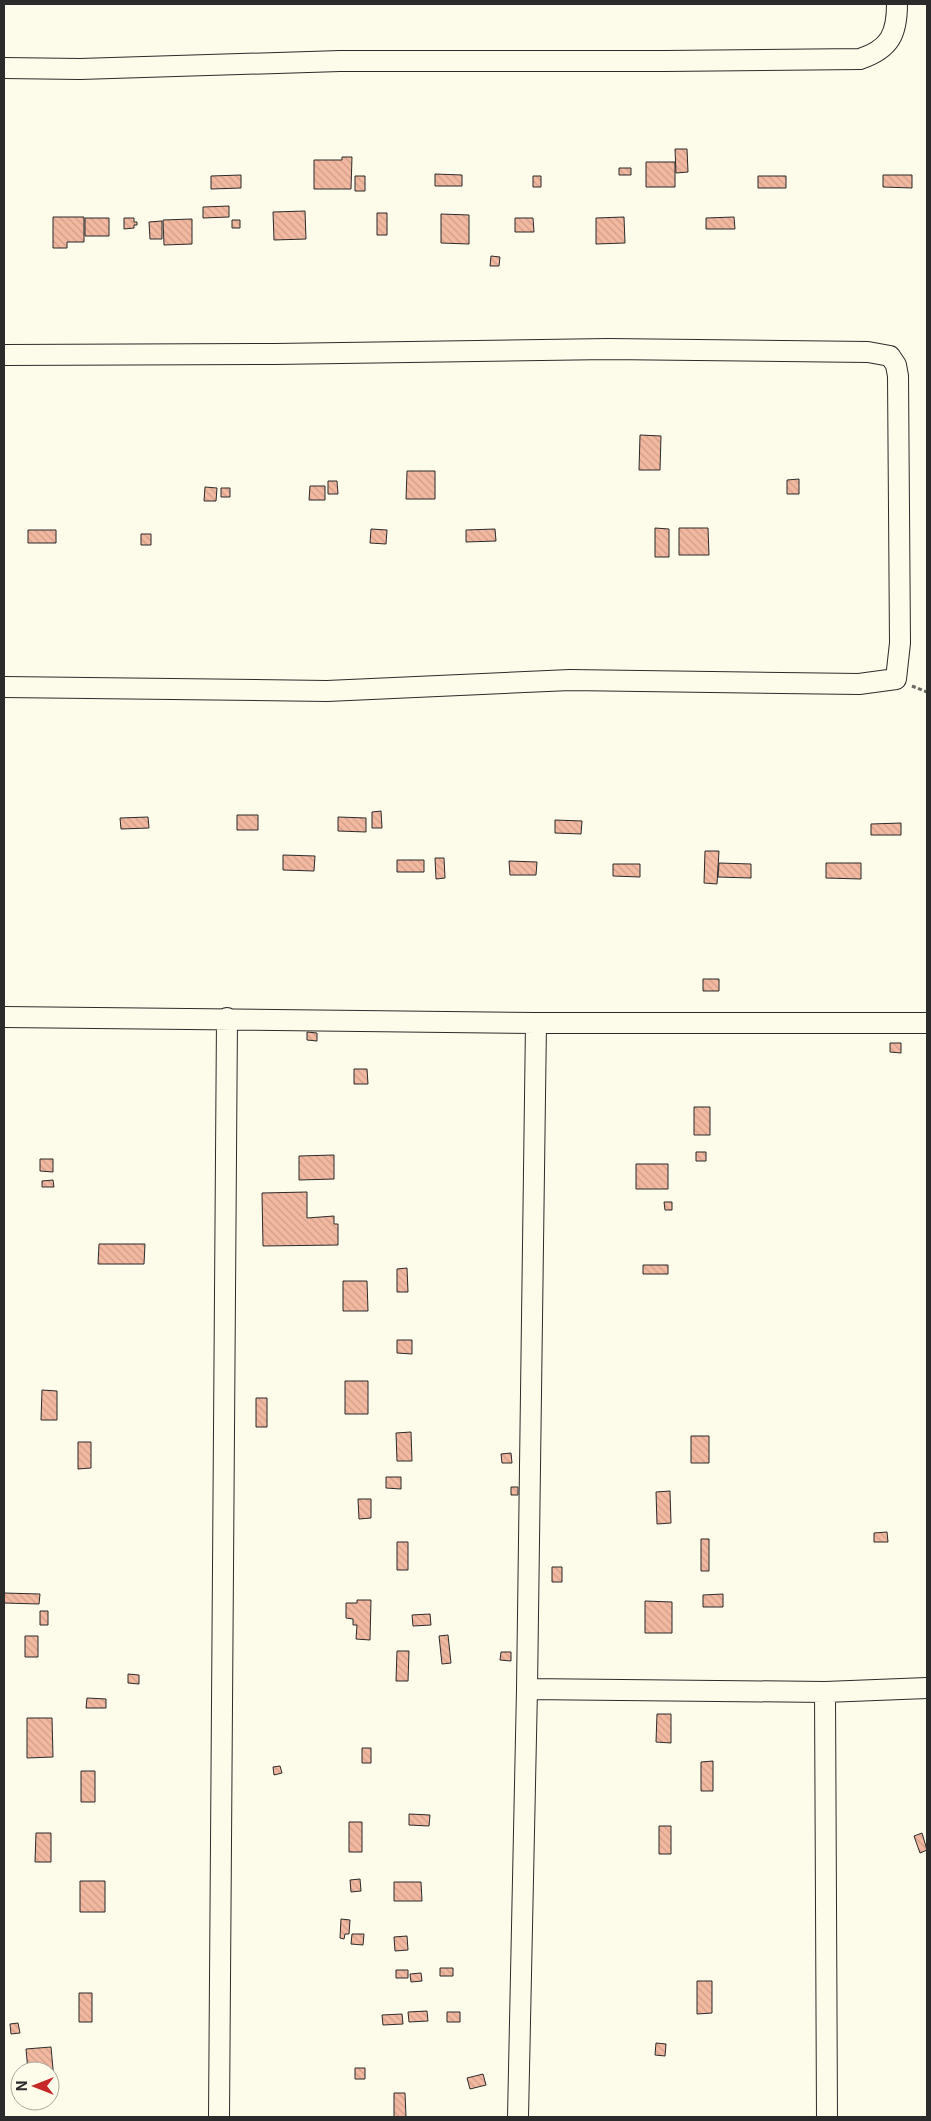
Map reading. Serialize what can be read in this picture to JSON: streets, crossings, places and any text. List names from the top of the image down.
{
  "north": "left"
}
